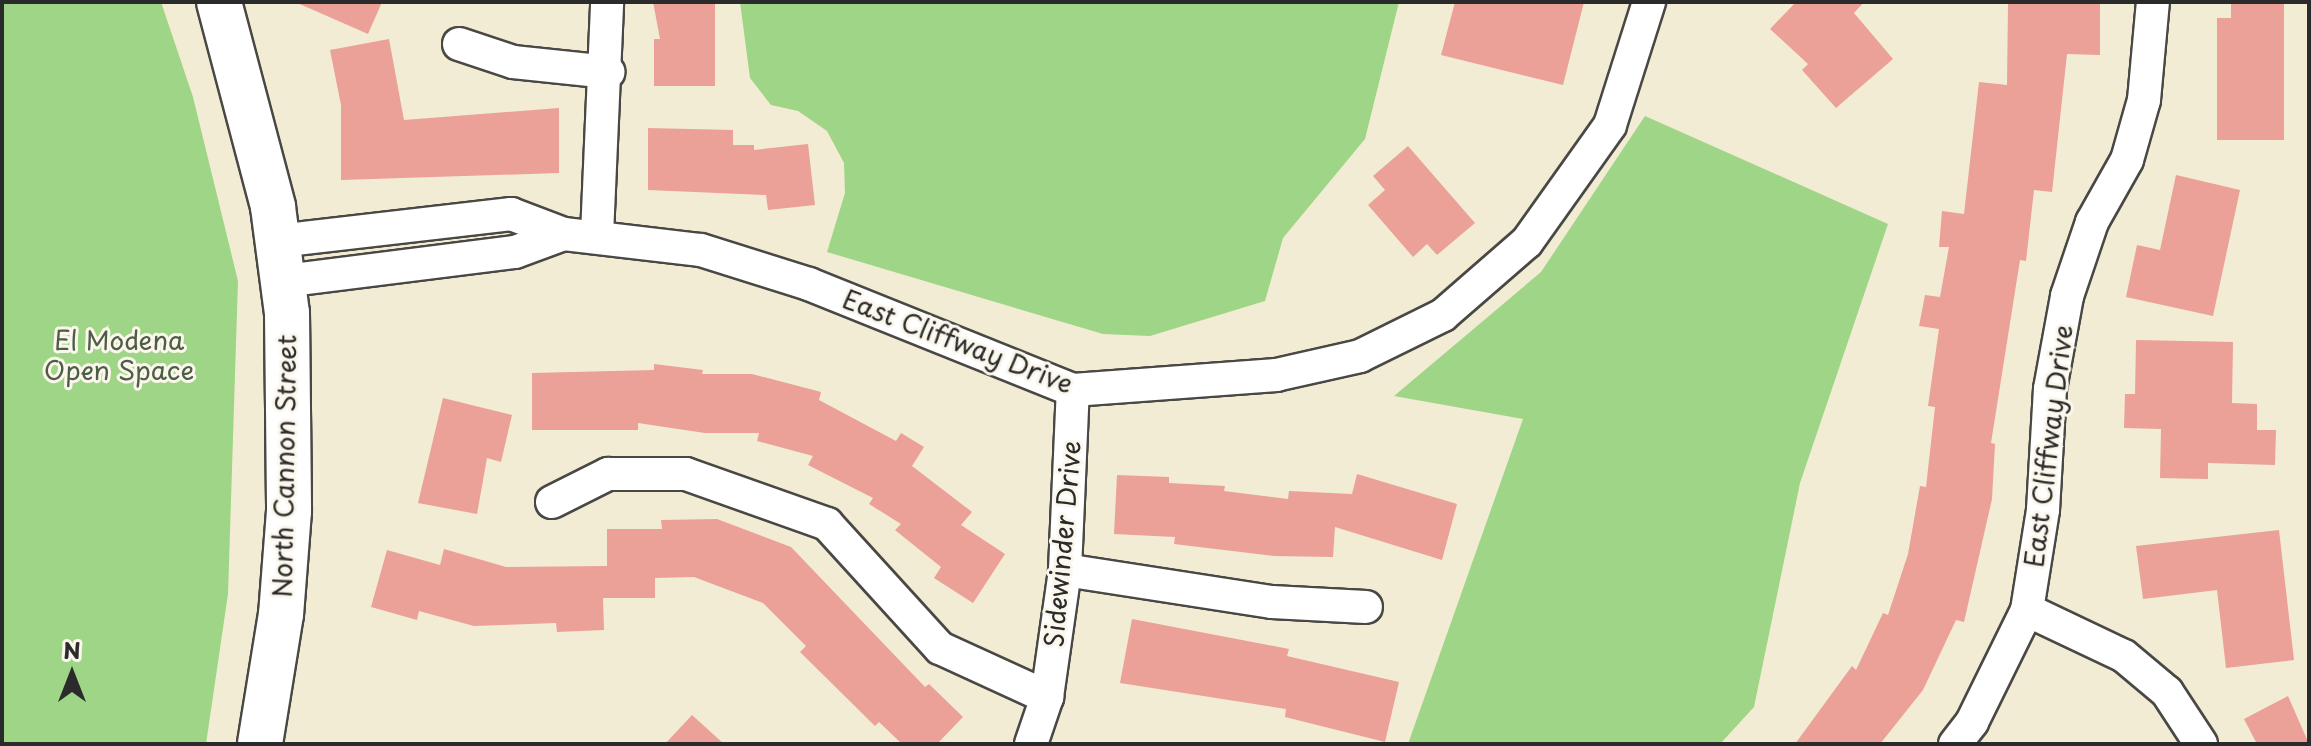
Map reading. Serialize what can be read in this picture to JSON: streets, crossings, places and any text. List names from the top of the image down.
{
  "streets": {
    "main road": ["North Cannon Street"],
    "street": ["East Cliffway Drive", "Sidewinder Drive"]
  },
  "crossings": [
    ["East Cliffway Drive", "North Cannon Street"],
    ["East Cliffway Drive", "Sidewinder Drive"]
  ],
  "parks": ["El Modena Open Space"],
  "north": "top"
}
